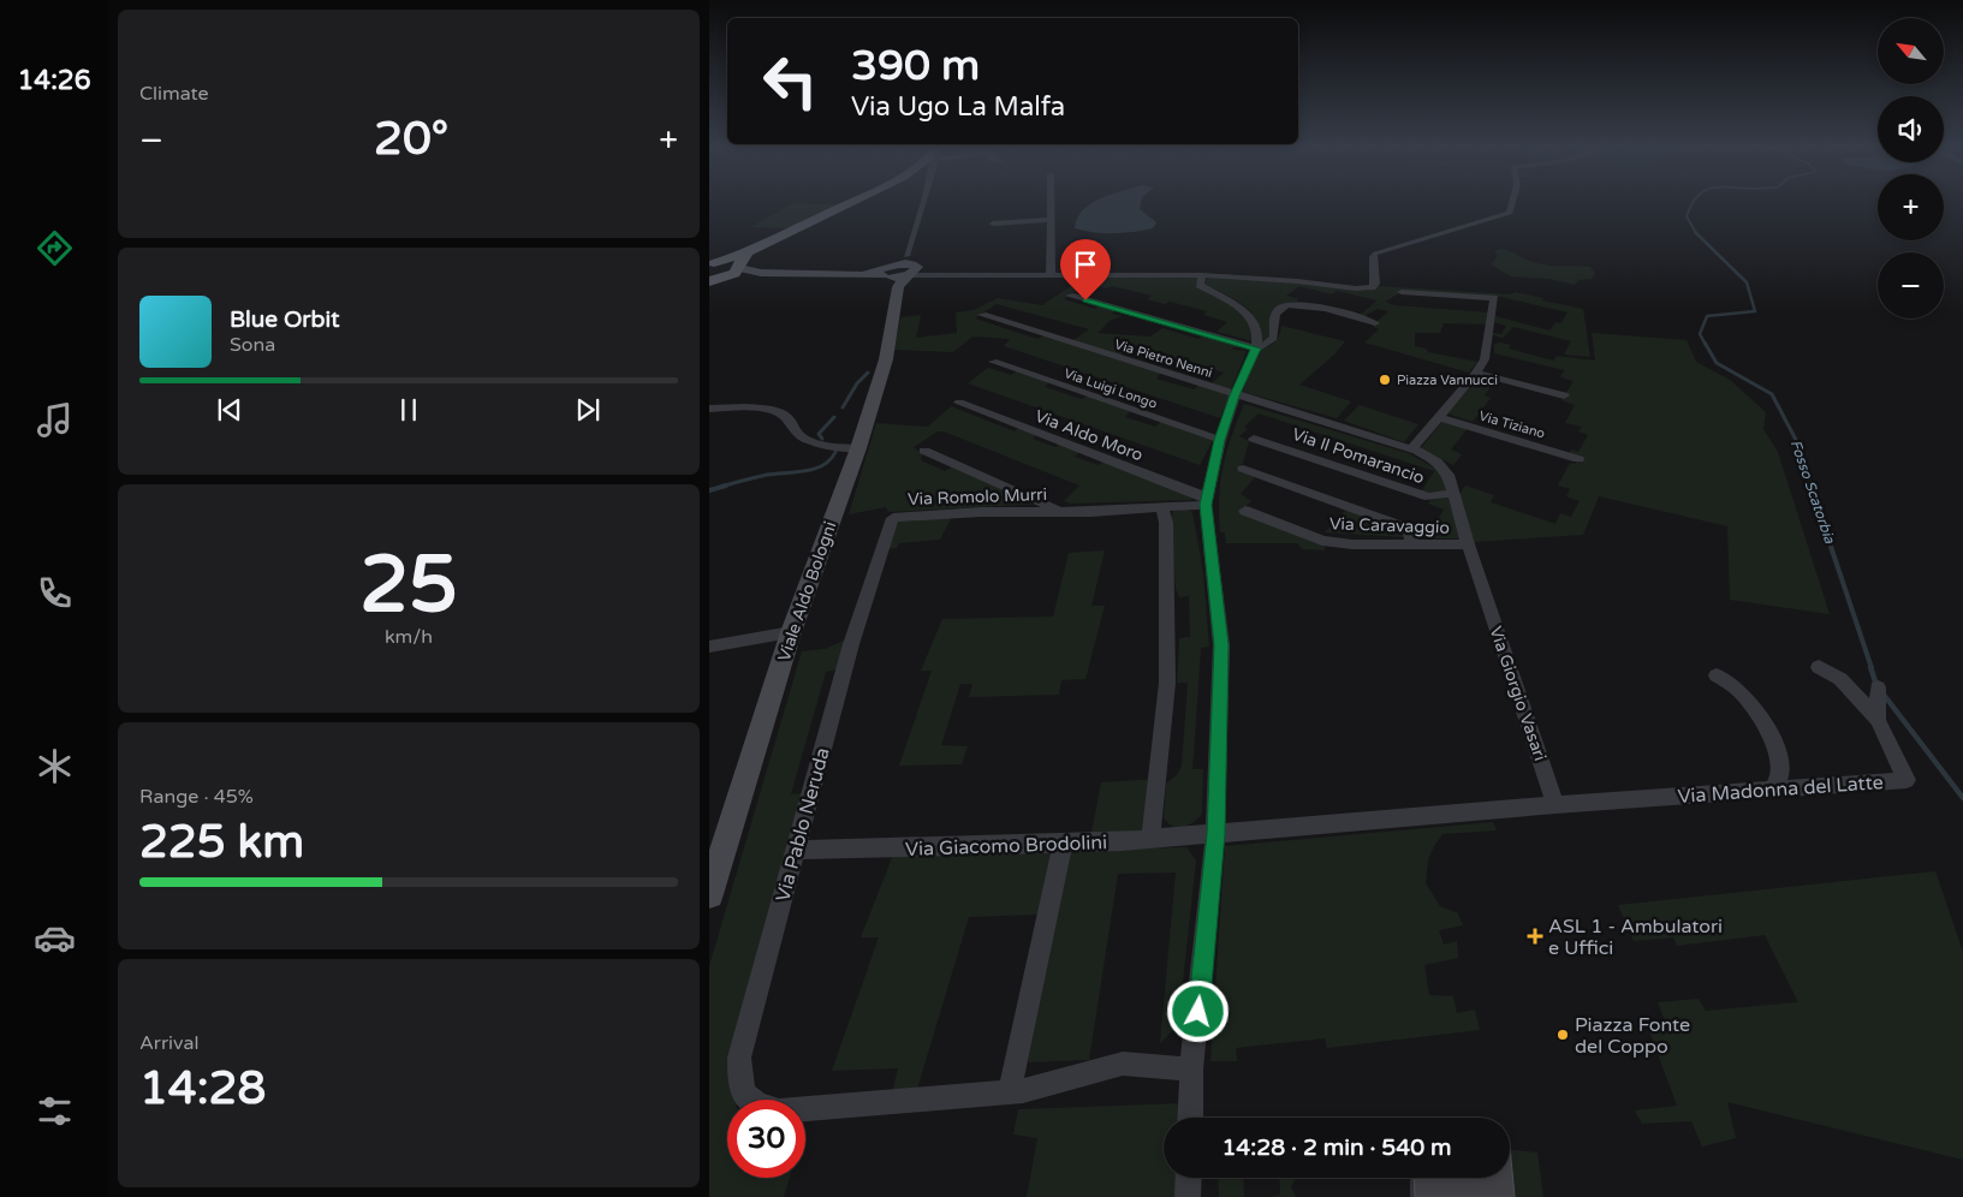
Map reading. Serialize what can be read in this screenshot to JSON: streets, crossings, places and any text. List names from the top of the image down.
{
  "streets": {
    "main road": ["Viale Aldo Bologni"],
    "street": [
      "Via Pietro Nenni",
      "Via Luigi Longo",
      "Via Tiziano",
      "Via Aldo Moro",
      "Via Il Pomarancio",
      "Via Romolo Murri",
      "Via Caravaggio",
      "Via Giorgio Vasari",
      "Via Madonna del Latte",
      "Via Pablo Neruda",
      "Via Giacomo Brodolini"
    ]
  },
  "crossings": [
    ["Via Pietro Nenni", "Via Giorgio Vasari"],
    ["Via Aldo Moro", "Via Romolo Murri"],
    ["Via Il Pomarancio", "Via Giorgio Vasari"],
    ["Via Romolo Murri", "Via Pablo Neruda"],
    ["Via Caravaggio", "Via Giorgio Vasari"],
    ["Via Giorgio Vasari", "Via Madonna del Latte"],
    ["Via Pablo Neruda", "Via Giacomo Brodolini"]
  ],
  "water": ["Fosso Scatorbia"],
  "places": {
    "other": ["Piazza Vannucci", "Piazza Fonte del Coppo"],
    "health": ["ASL 1 - Ambulatori e Uffici"]
  },
  "north": "top left",
  "page": {
    "tabs": "14:26",
    "tile": [
      "Climate",
      ["25", "km/h"],
      ["Range · 45%", "225 km"],
      ["Arrival", "14:28"]
    ],
    "map_buttons": ["+", "−"],
    "turn": ["390 m", "Via Ugo La Malfa"],
    "heat": ["−", "20°", "+"],
    "song": ["Blue Orbit", "Sona"],
    "limit": "30",
    "trip": "14:28 · 2 min · 540 m"
  }
}
